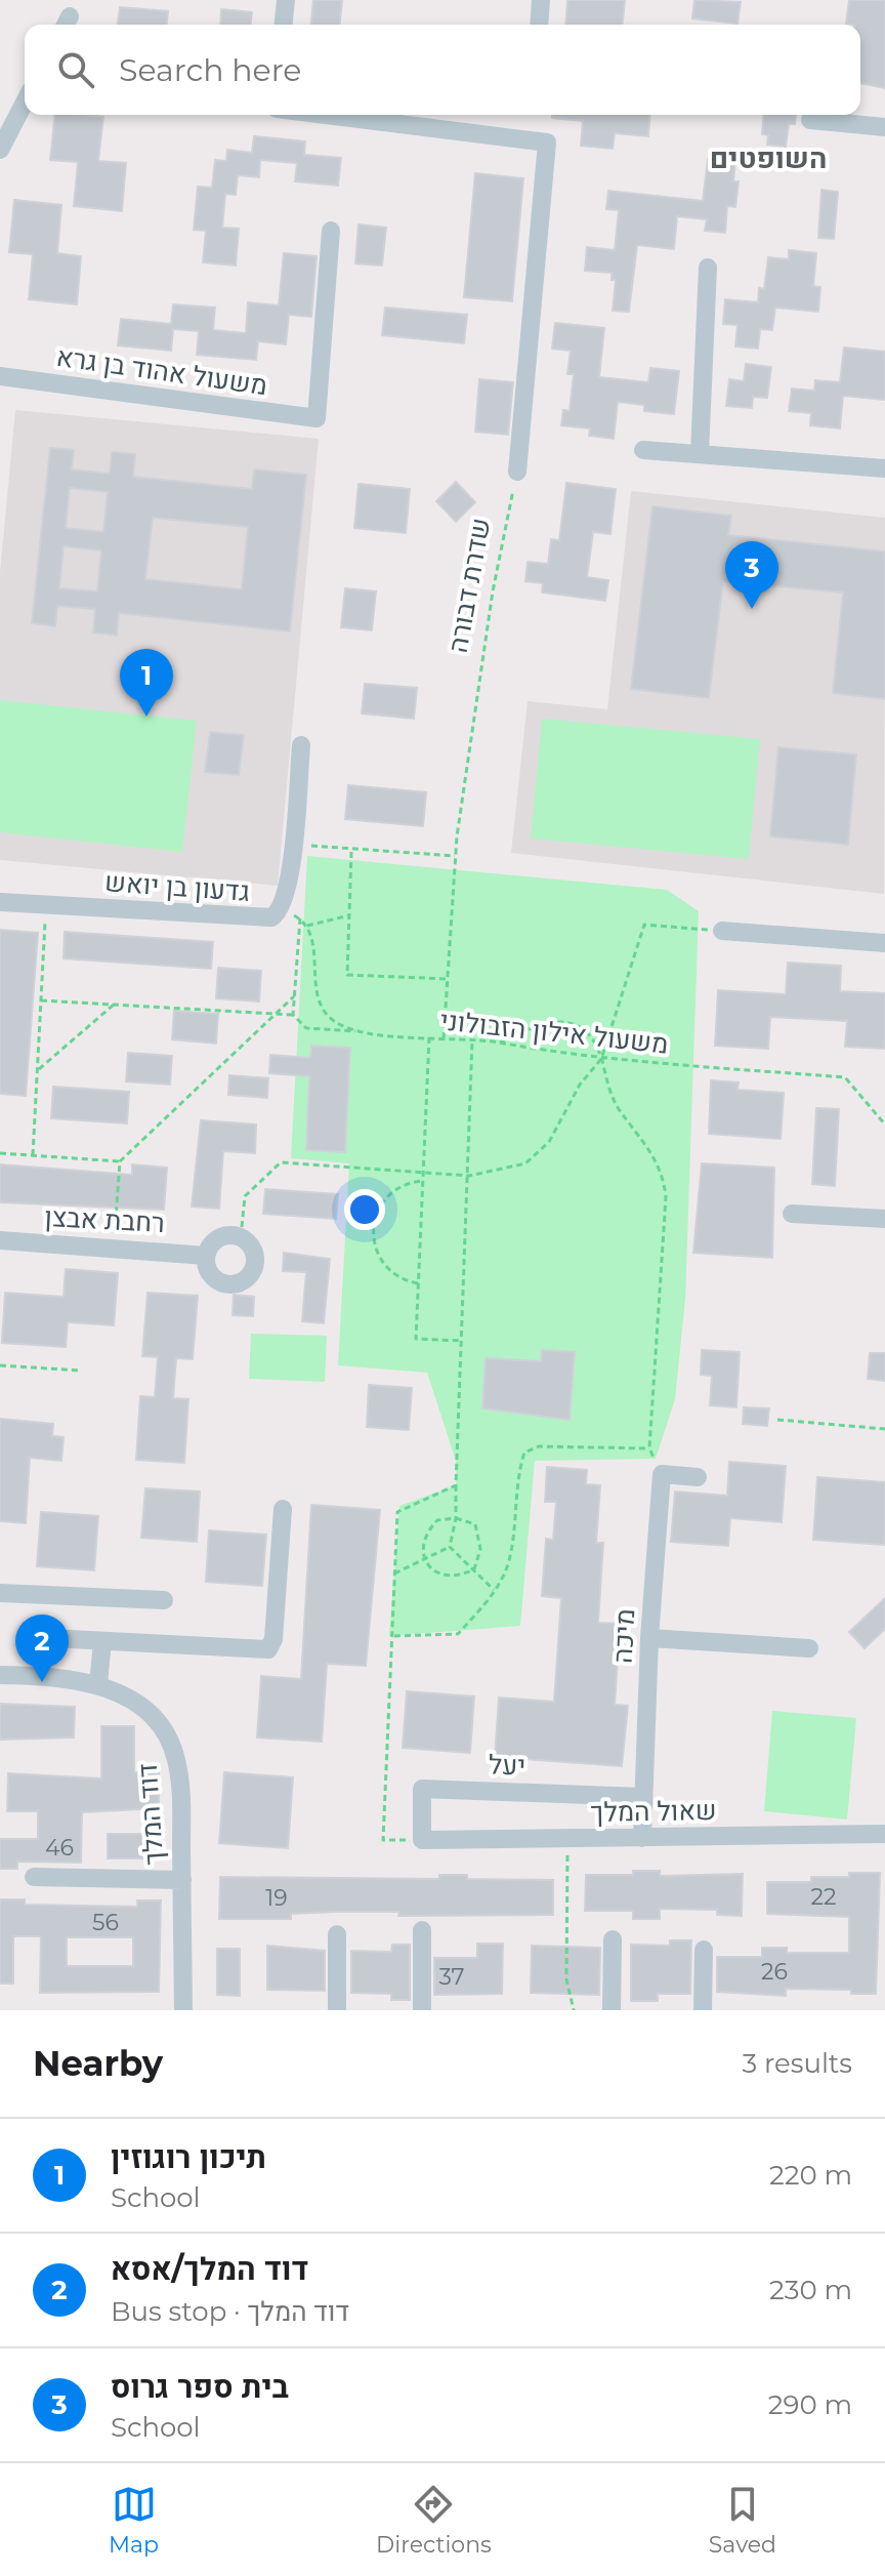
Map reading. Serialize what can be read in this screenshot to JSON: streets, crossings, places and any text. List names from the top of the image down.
{
  "streets": {
    "street": [
      "משעול אהוד בן גרא",
      "גדעון בן יואש",
      "רחבת אבצן",
      "מיכה",
      "יעל",
      "שאול המלך",
      "דוד המלך"
    ],
    "path": ["שדרת דבורה", "משעול אילון הזבולוני"]
  },
  "crossings": [
    ["שדרת דבורה", "משעול אילון הזבולוני"],
    ["מיכה", "יעל"],
    ["מיכה", "שאול המלך"],
    ["יעל", "שאול המלך"]
  ],
  "districts": ["השופטים"],
  "house_numbers": [
    "46",
    "22",
    "19",
    "56",
    "26",
    "37"
  ],
  "page": {
    "search": "Search here",
    "pins": ["3", "1", "2"],
    "heading": ["Nearby", "3 results"],
    "list": [
      {
        "mark": "1",
        "name": "תיכון רוגוזין",
        "note": "School",
        "value": "220 m"
      },
      {
        "mark": "2",
        "name": "דוד המלך/אסא",
        "note": "Bus stop · דוד המלך",
        "value": "230 m"
      },
      {
        "mark": "3",
        "name": "בית ספר גרוס",
        "note": "School",
        "value": "290 m"
      }
    ],
    "nav": ["Map", "Directions", "Saved"]
  }
}
